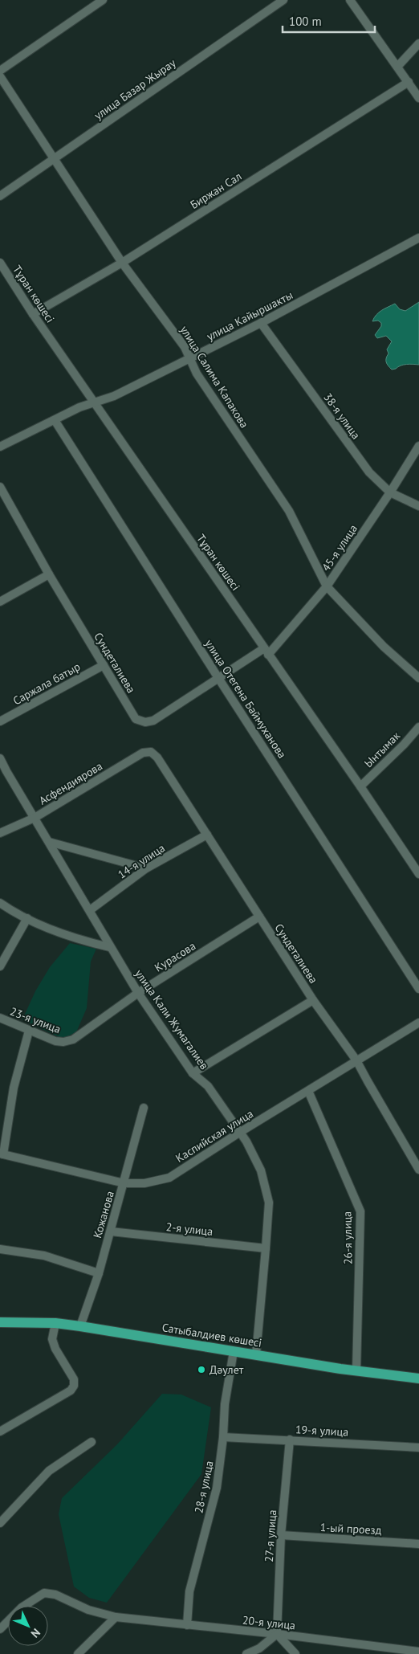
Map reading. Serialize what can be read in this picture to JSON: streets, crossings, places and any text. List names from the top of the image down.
{
  "streets": {
    "main road": ["Сатыбалдиев көшесі"],
    "street": [
      "улица Базар Жырау",
      "Биржан Сал",
      "Тұран көшесі",
      "улица Кайыршакты",
      "улица Салима Капакова",
      "38-я улица",
      "45-я улица",
      "Сундеталиева",
      "Саржала батыр",
      "улица Отегена Баймуханова",
      "Ынтымак",
      "Асфендиярова",
      "14-я улица",
      "Курасова",
      "улица Кали Жумагалиев",
      "23-я улица",
      "Каспийская улица",
      "Кожанова",
      "2-я улица",
      "26-я улица",
      "19-я улица",
      "28-я улица",
      "1-ый проезд",
      "27-я улица",
      "20-я улица"
    ]
  },
  "crossings": [
    ["улица Базар Жырау", "улица Салима Капакова"],
    ["Биржан Сал", "Тұран көшесі"],
    ["Биржан Сал", "улица Салима Капакова"],
    ["Тұран көшесі", "улица Кайыршакты"],
    ["Тұран көшесі", "45-я улица"],
    ["Тұран көшесі", "Сундеталиева"],
    ["Тұран көшесі", "Ынтымак"],
    ["улица Кайыршакты", "улица Салима Капакова"],
    ["улица Кайыршакты", "38-я улица"],
    ["улица Кайыршакты", "улица Отегена Баймуханова"],
    ["улица Салима Капакова", "45-я улица"],
    ["38-я улица", "45-я улица"],
    ["45-я улица", "Сундеталиева"],
    ["Сундеталиева", "Саржала батыр"],
    ["Сундеталиева", "улица Отегена Баймуханова"],
    ["Сундеталиева", "Асфендиярова"],
    ["Сундеталиева", "14-я улица"],
    ["Сундеталиева", "Курасова"],
    ["Сундеталиева", "Каспийская улица"],
    ["Асфендиярова", "улица Кали Жумагалиев"],
    ["14-я улица", "улица Кали Жумагалиев"],
    ["Курасова", "улица Кали Жумагалиев"],
    ["Курасова", "23-я улица"],
    ["улица Кали Жумагалиев", "Каспийская улица"],
    ["улица Кали Жумагалиев", "2-я улица"],
    ["улица Кали Жумагалиев", "Сатыбалдиев көшесі"],
    ["Каспийская улица", "Кожанова"],
    ["Каспийская улица", "26-я улица"],
    ["Кожанова", "2-я улица"],
    ["Кожанова", "Сатыбалдиев көшесі"],
    ["26-я улица", "Сатыбалдиев көшесі"],
    ["Сатыбалдиев көшесі", "28-я улица"],
    ["19-я улица", "28-я улица"],
    ["19-я улица", "27-я улица"],
    ["28-я улица", "20-я улица"],
    ["1-ый проезд", "27-я улица"],
    ["27-я улица", "20-я улица"]
  ],
  "places": ["Дәулет"],
  "scale_bar": "100 m",
  "north": "bottom right"
}
